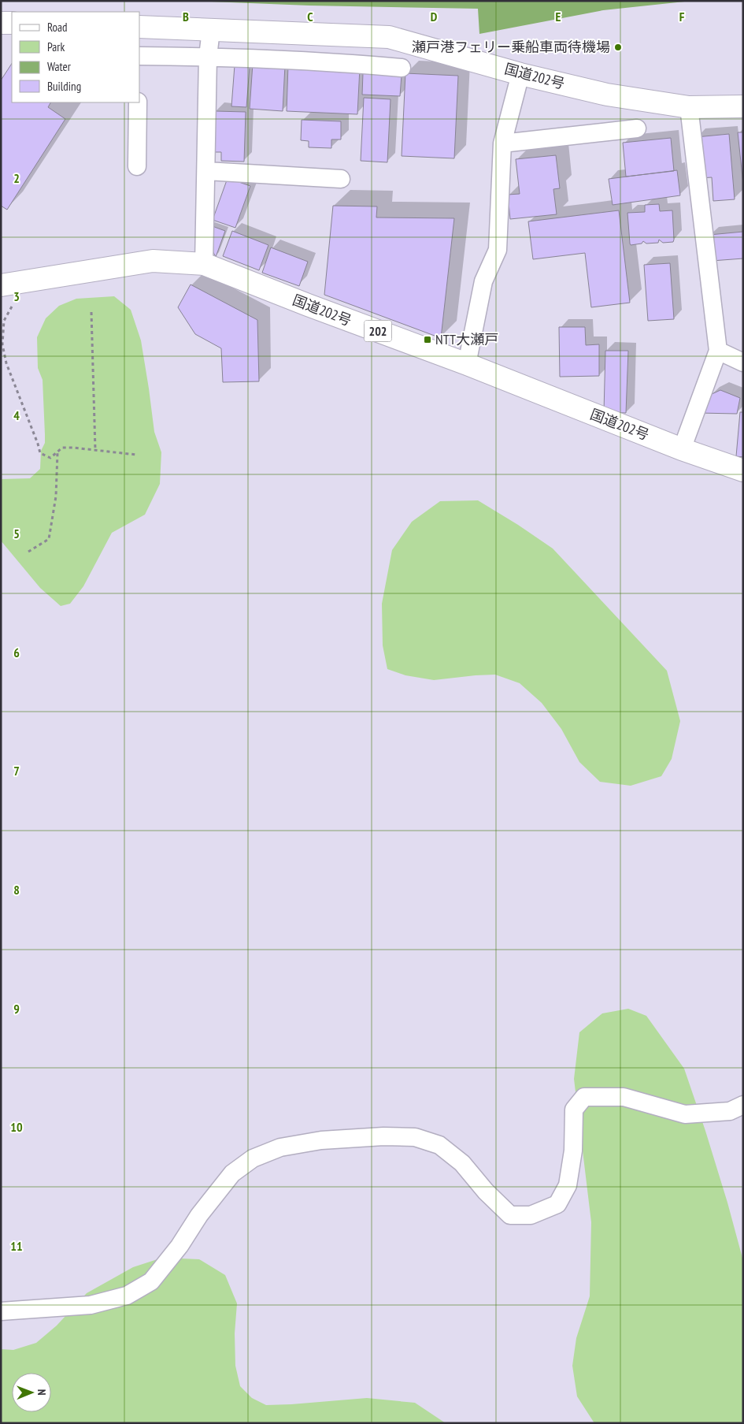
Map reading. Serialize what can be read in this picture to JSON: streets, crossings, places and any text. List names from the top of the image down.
{
  "streets": {
    "highway": ["国道202号", "202"]
  },
  "places": {
    "other": ["瀬戸港フェリー乗船車両待機場"],
    "transit": ["NTT大瀬戸"]
  },
  "legend": [
    "Road",
    "Park",
    "Water",
    "Building"
  ],
  "north": "right",
  "grid": {
    "columns": [
      "B",
      "C",
      "D",
      "E",
      "F"
    ],
    "rows": [
      "2",
      "3",
      "4",
      "5",
      "6",
      "7",
      "8",
      "9",
      "10",
      "11"
    ]
  }
}
